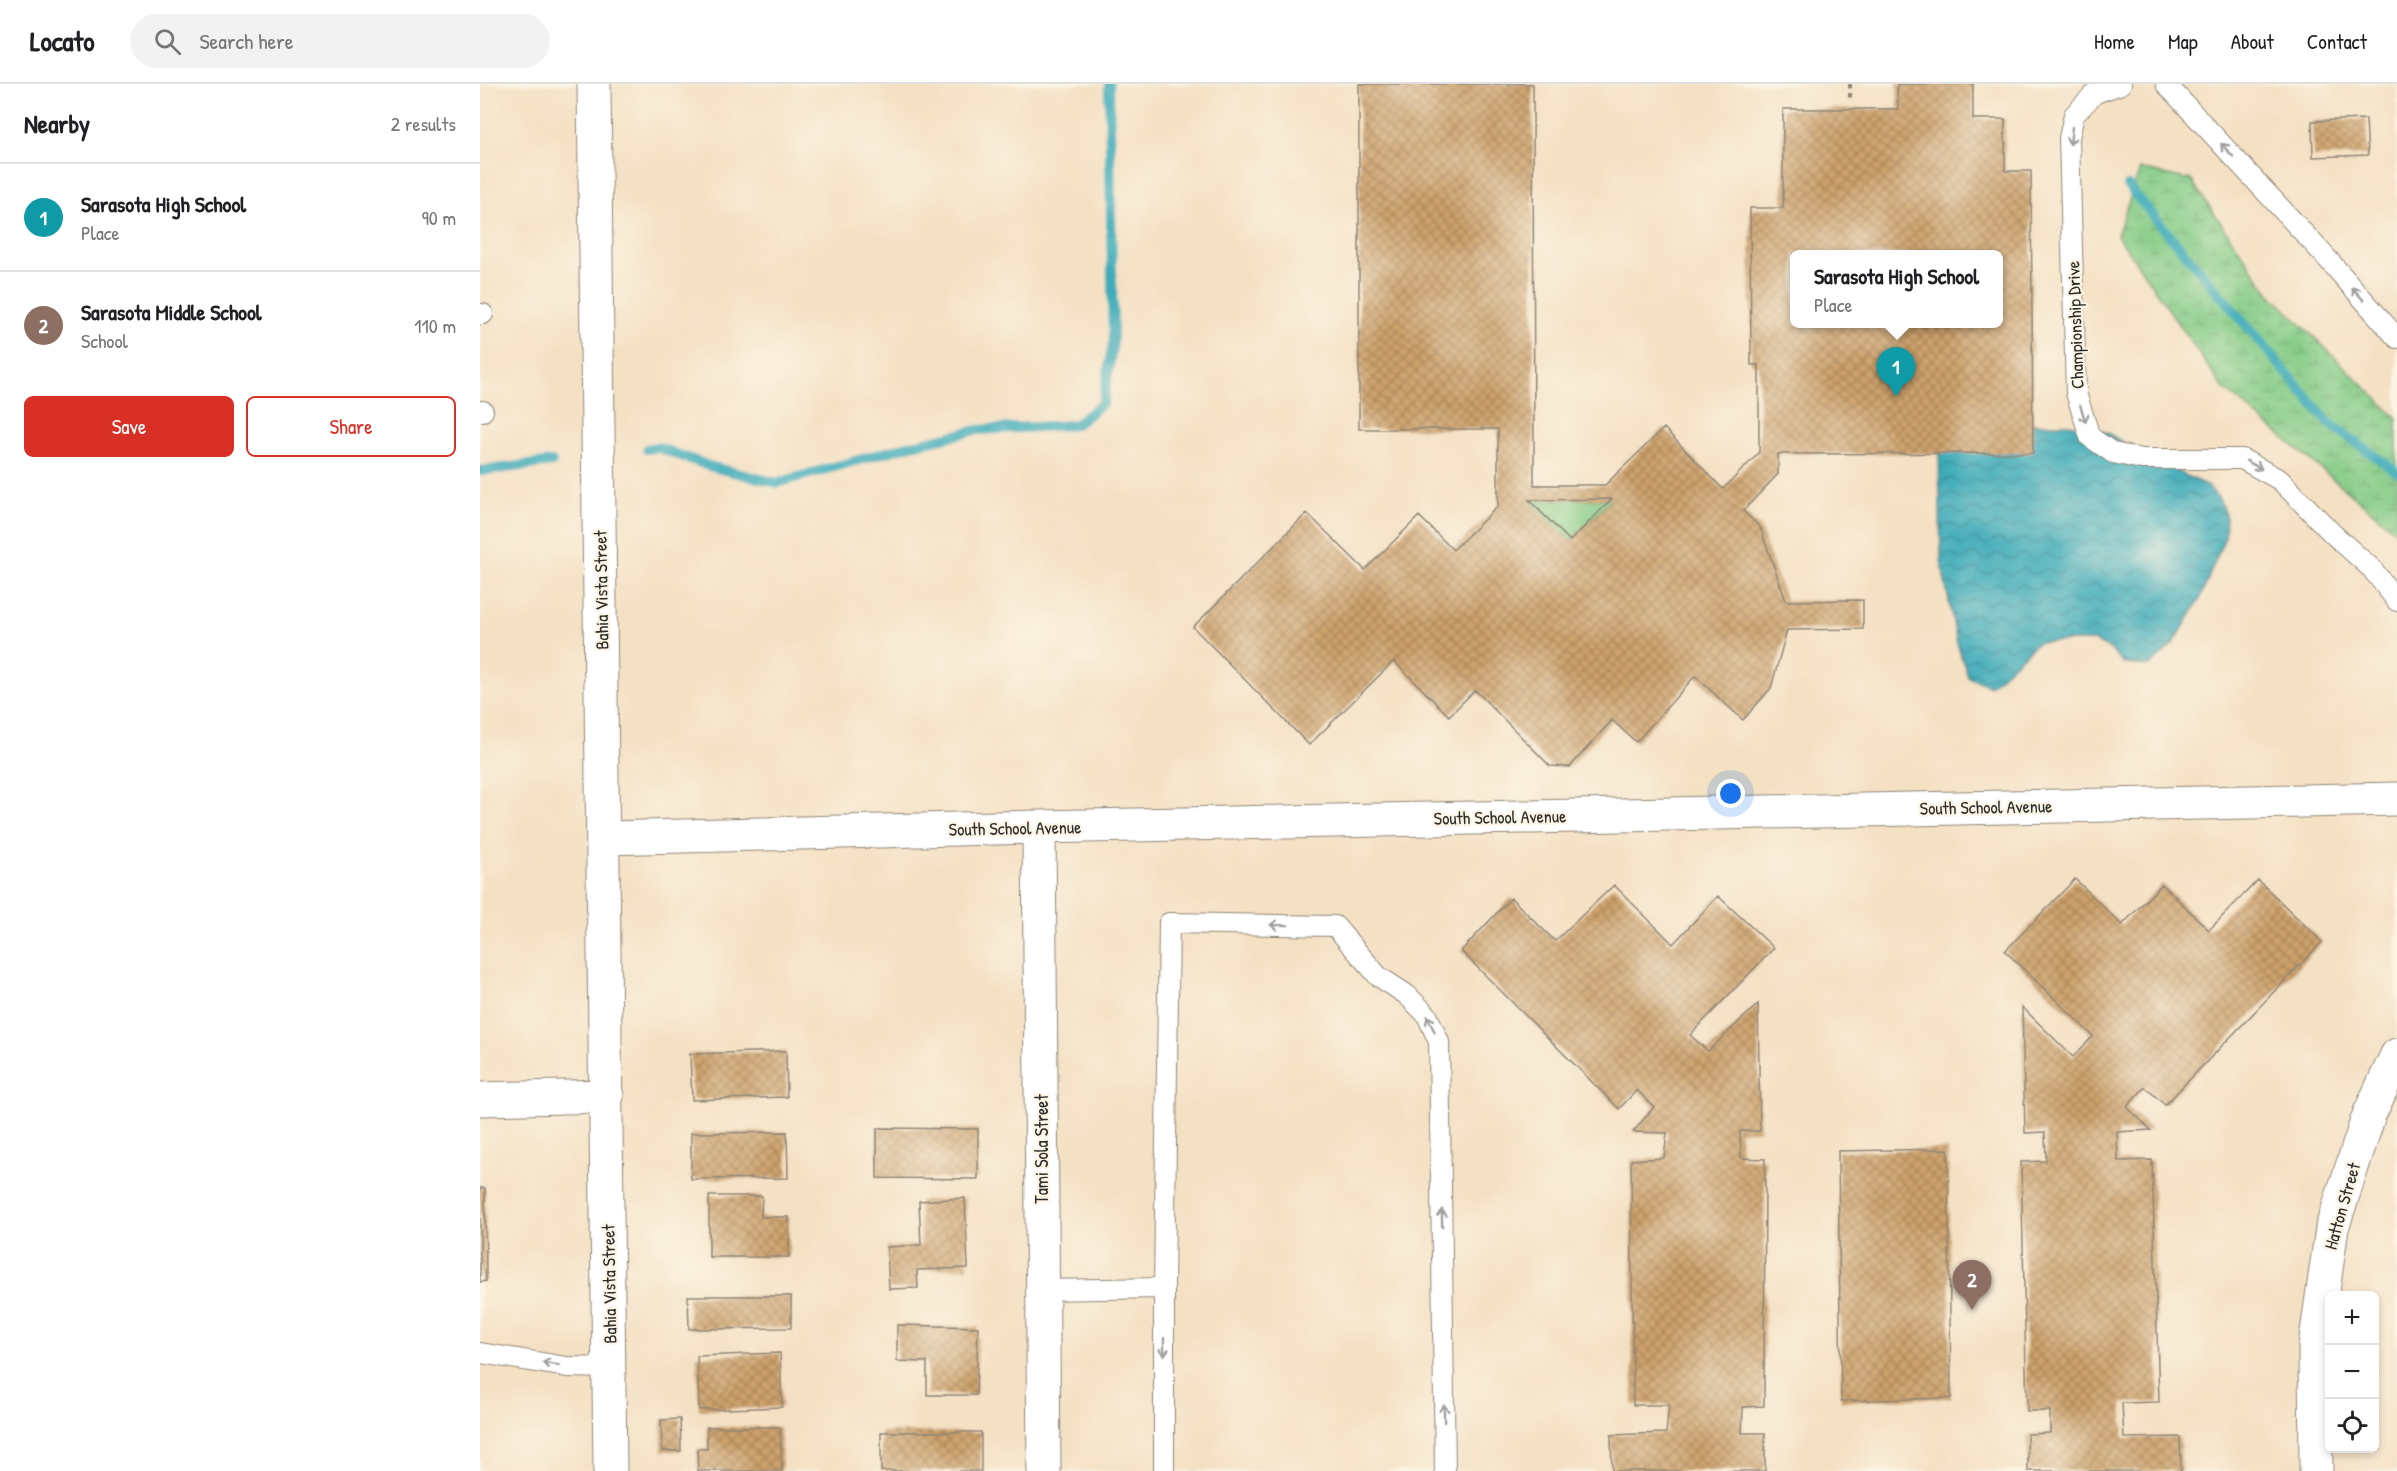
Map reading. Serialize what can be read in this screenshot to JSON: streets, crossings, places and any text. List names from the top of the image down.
{
  "streets": {
    "street": [
      "Bahia Vista Street",
      "South School Avenue",
      "Tami Sola Street",
      "Hatton Street"
    ],
    "lane": ["Championship Drive"]
  },
  "crossings": [
    ["Bahia Vista Street", "South School Avenue"],
    ["South School Avenue", "Tami Sola Street"]
  ],
  "page": {
    "header": "Locato",
    "search": "Search here",
    "nav": [
      "Home",
      "Map",
      "About",
      "Contact"
    ],
    "heading": ["Nearby", "2 results"],
    "list": [
      {
        "mark": "1",
        "name": "Sarasota High School",
        "note": "Place",
        "value": "90 m"
      },
      {
        "mark": "2",
        "name": "Sarasota Middle School",
        "note": "School",
        "value": "110 m"
      }
    ],
    "popup": ["Sarasota High School", "Place"],
    "pins": ["1", "2"],
    "buttons": ["Save", "Share"],
    "map_buttons": ["+", "−"]
  }
}
